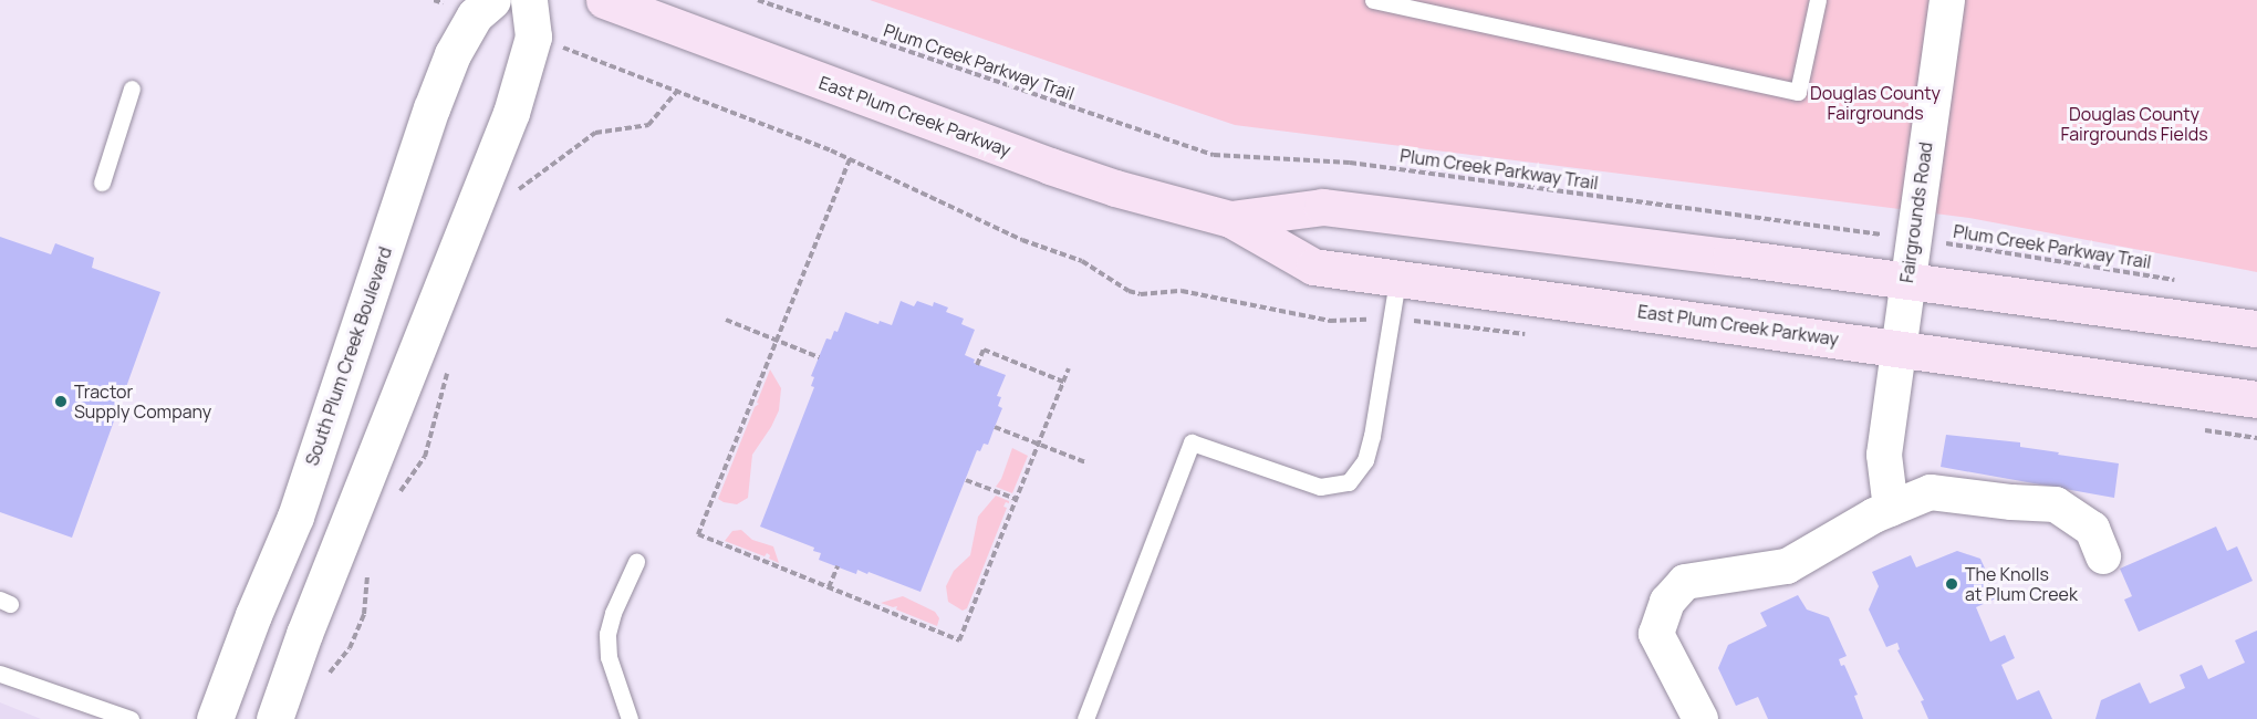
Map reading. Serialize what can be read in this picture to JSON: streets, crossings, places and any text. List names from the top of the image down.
{
  "streets": {
    "main road": ["East Plum Creek Parkway"],
    "street": ["Fairgrounds Road", "South Plum Creek Boulevard"],
    "path": ["Plum Creek Parkway Trail"]
  },
  "crossings": [
    ["Plum Creek Parkway Trail", "Fairgrounds Road"],
    ["East Plum Creek Parkway", "Fairgrounds Road"]
  ],
  "parks": ["Douglas County Fairgrounds", "Douglas County Fairgrounds Fields"],
  "places": ["Tractor Supply Company", "The Knolls at Plum Creek"]
}
